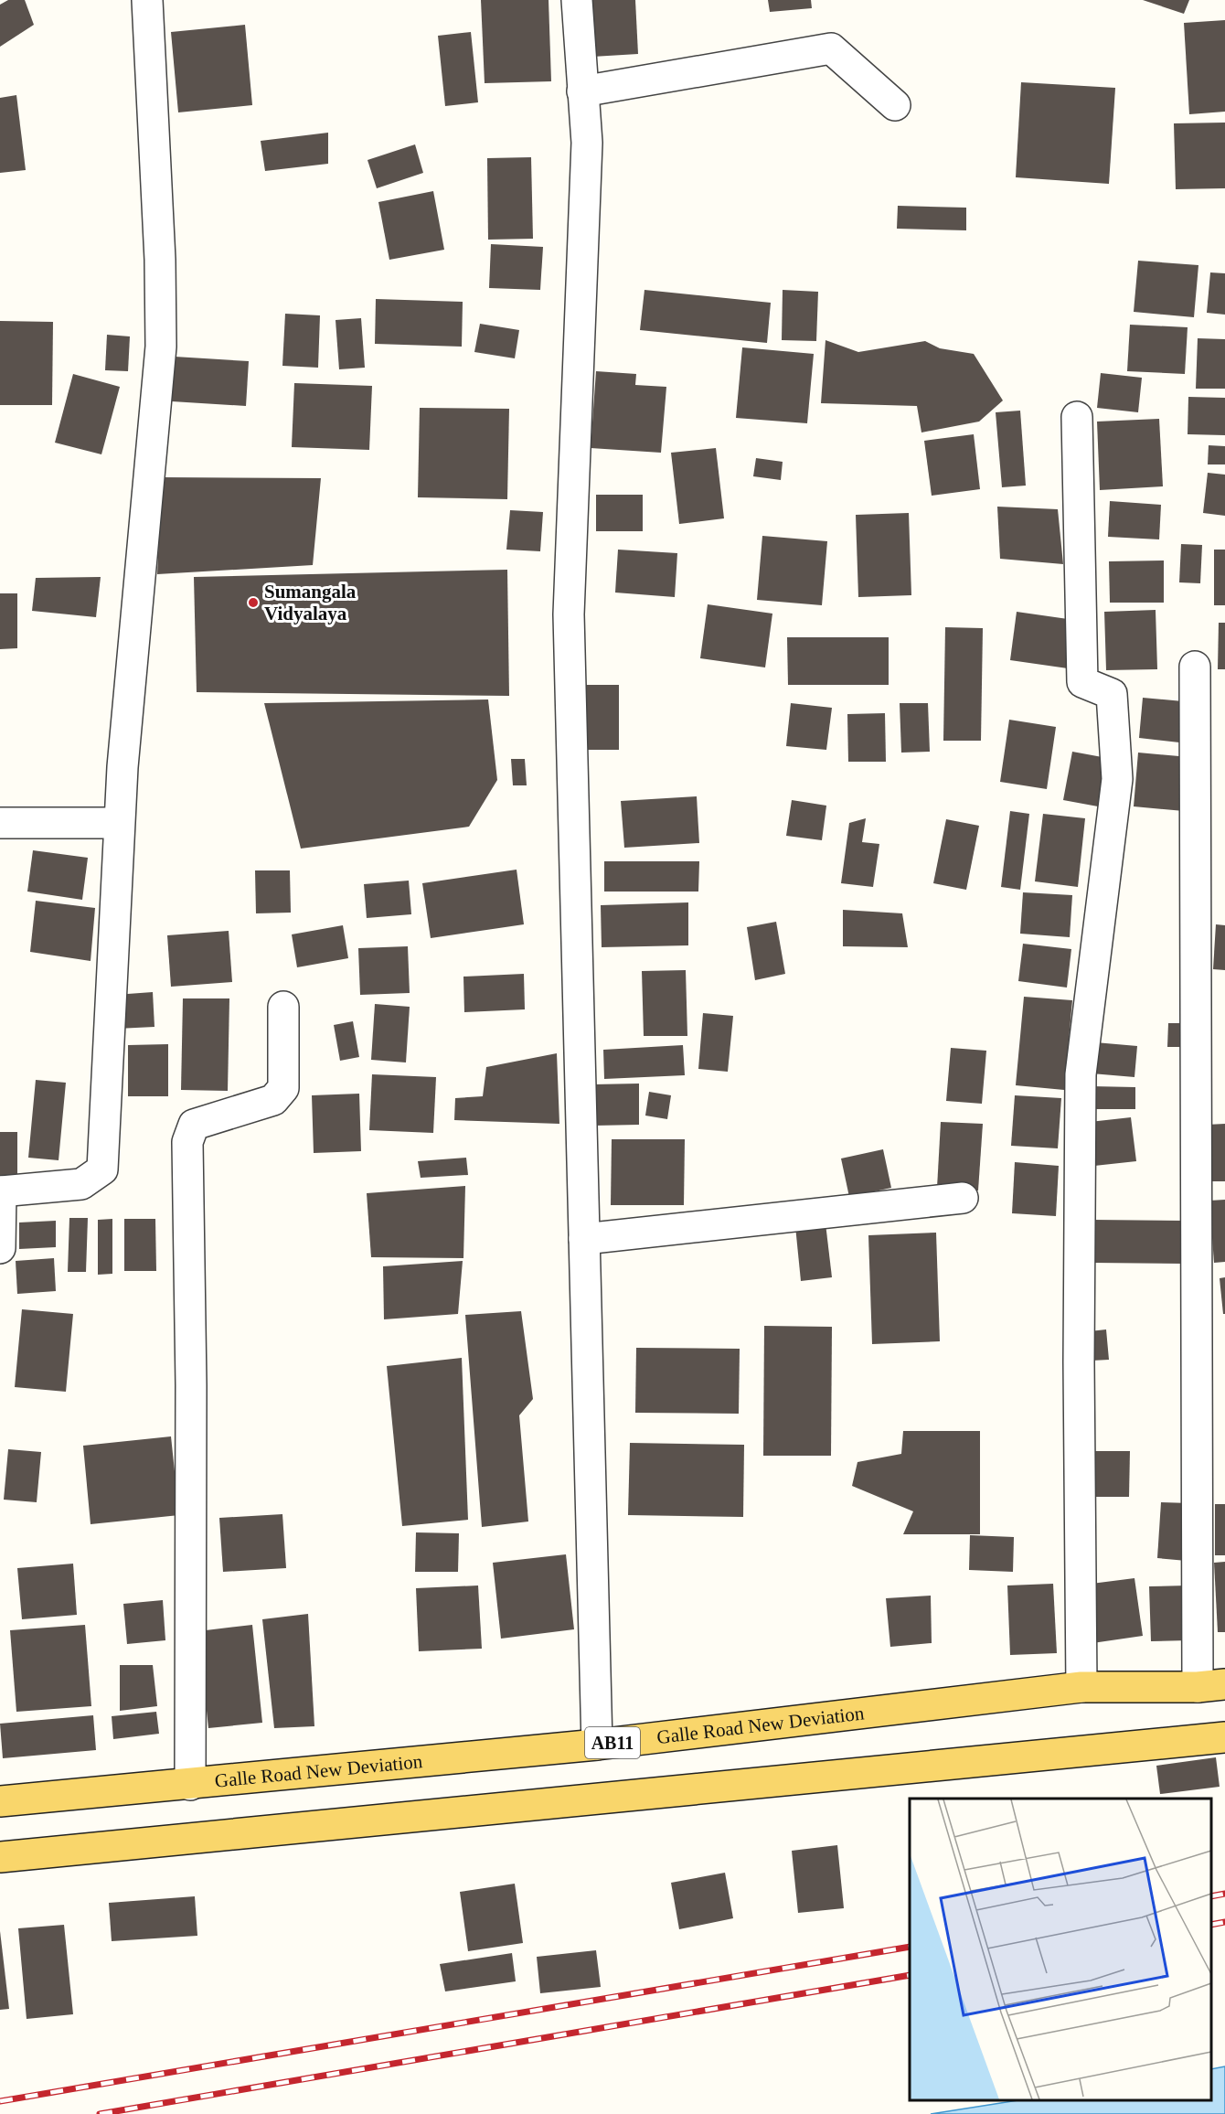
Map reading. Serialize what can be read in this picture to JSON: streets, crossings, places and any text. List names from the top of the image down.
{
  "streets": {
    "main road": ["Galle Road New Deviation", "AB11"]
  },
  "places": ["Sumangala Vidyalaya"]
}
